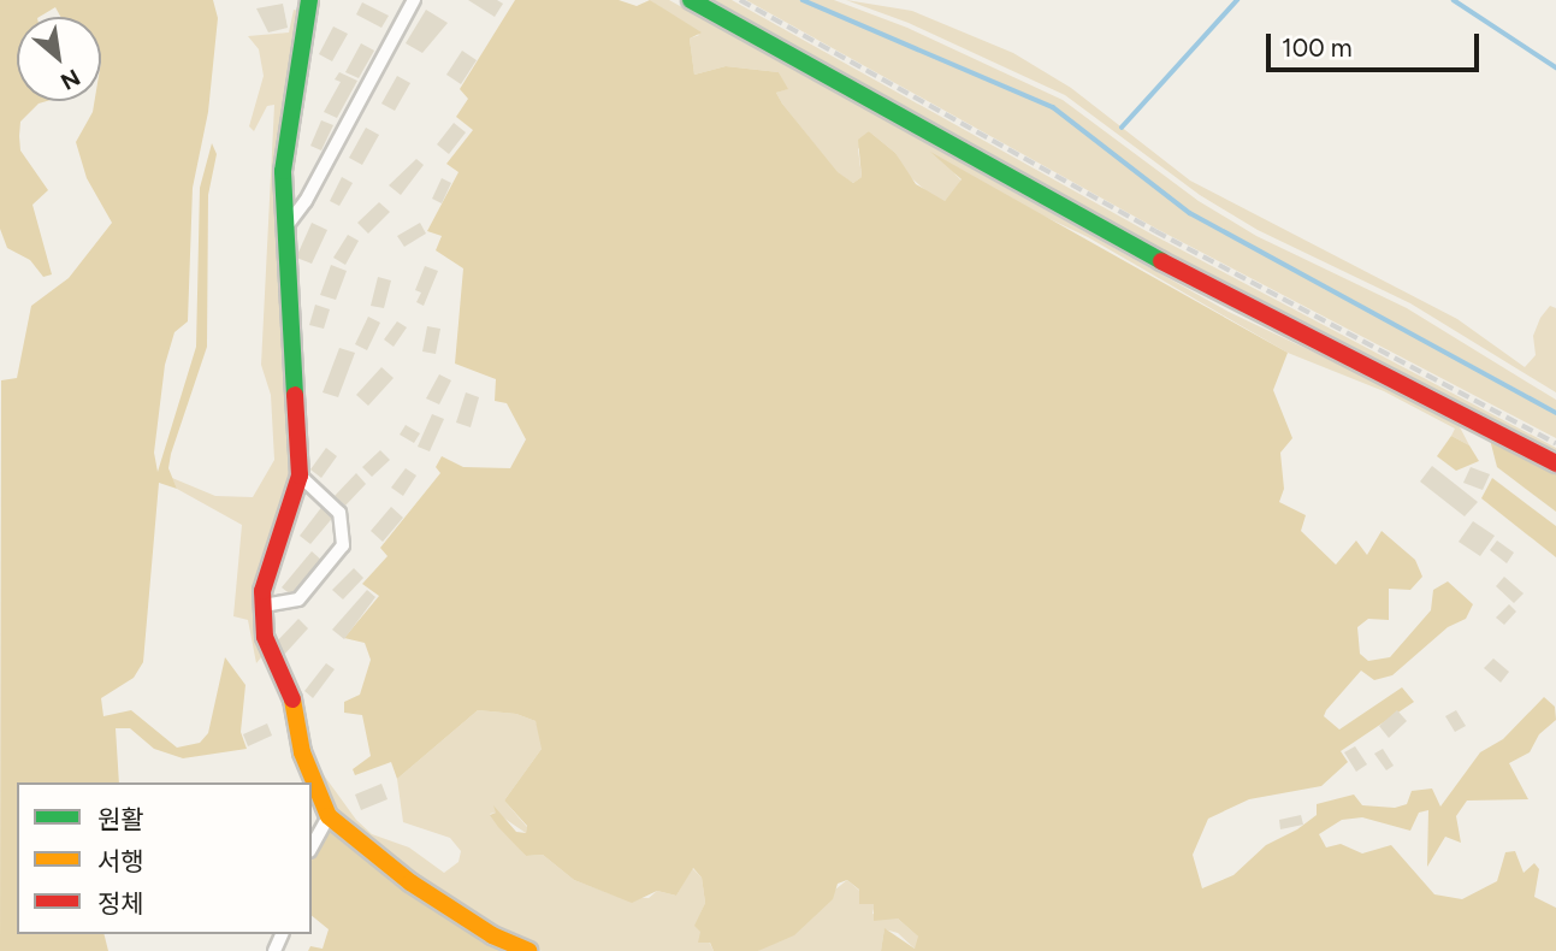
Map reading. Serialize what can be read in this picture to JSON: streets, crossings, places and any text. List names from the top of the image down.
{
  "legend": ["원활", "서행", "정체"],
  "scale_bar": "100 m",
  "north": "bottom right"
}
